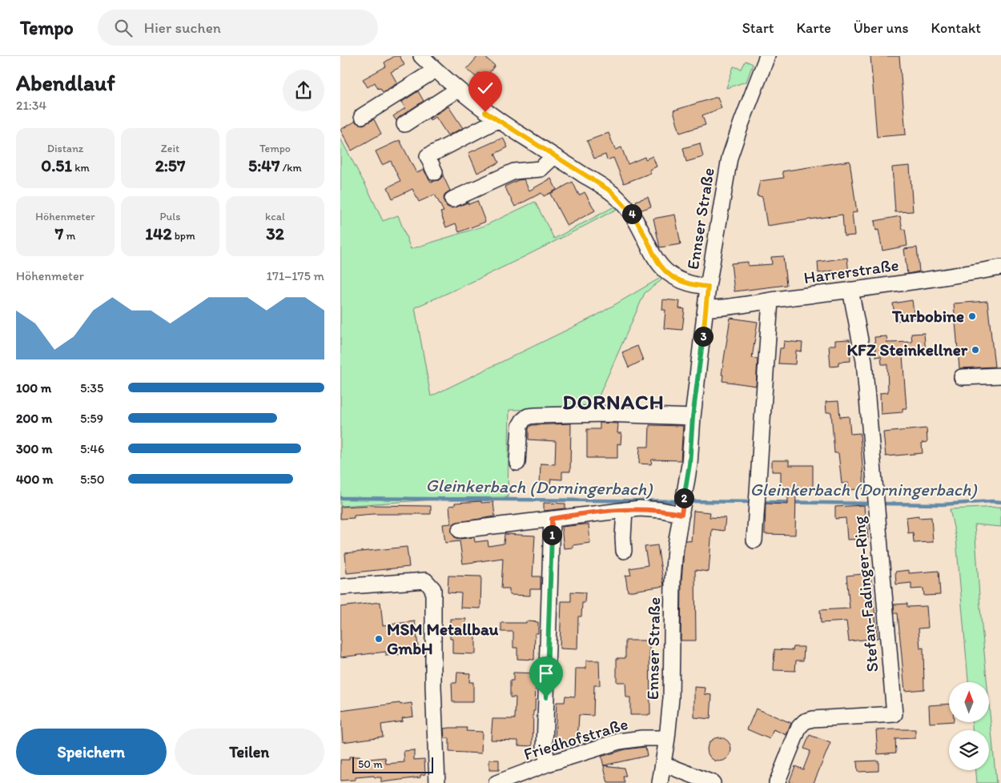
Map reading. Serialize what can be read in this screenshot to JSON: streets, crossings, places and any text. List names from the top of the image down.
{
  "streets": {
    "street": [
      "Ennser Straße",
      "Harrerstraße",
      "Stefan-Fadinger-Ring",
      "Friedhofstraße"
    ]
  },
  "crossings": [
    ["Ennser Straße", "Harrerstraße"],
    ["Ennser Straße", "Friedhofstraße"],
    ["Harrerstraße", "Stefan-Fadinger-Ring"]
  ],
  "districts": ["DORNACH"],
  "water": ["Gleinkerbach (Dorningerbach)"],
  "places": ["Turbobine", "KFZ Steinkellner", "MSM Metallbau GmbH"],
  "scale_bar": "50 m",
  "north": "top",
  "page": {
    "header": "Tempo",
    "search": "Hier suchen",
    "nav": [
      "Start",
      "Karte",
      "Über uns",
      "Kontakt"
    ],
    "heading": ["Abendlauf", "21:34"],
    "stats": [
      ["Distanz", "0.51 km"],
      ["Zeit", "2:57"],
      ["Tempo", "5:47 /km"],
      ["Höhenmeter", "7 m"],
      ["Puls", "142 bpm"],
      ["kcal", "32"]
    ],
    "pins": [
      "4",
      "3",
      "2",
      "1"
    ],
    "chart": ["Höhenmeter", "171–175 m"],
    "list": [
      {
        "name": "100 m",
        "note": "5:35"
      },
      {
        "name": "200 m",
        "note": "5:59"
      },
      {
        "name": "300 m",
        "note": "5:46"
      },
      {
        "name": "400 m",
        "note": "5:50"
      }
    ],
    "buttons": ["Speichern", "Teilen"],
    "scale": "50 m"
  }
}
